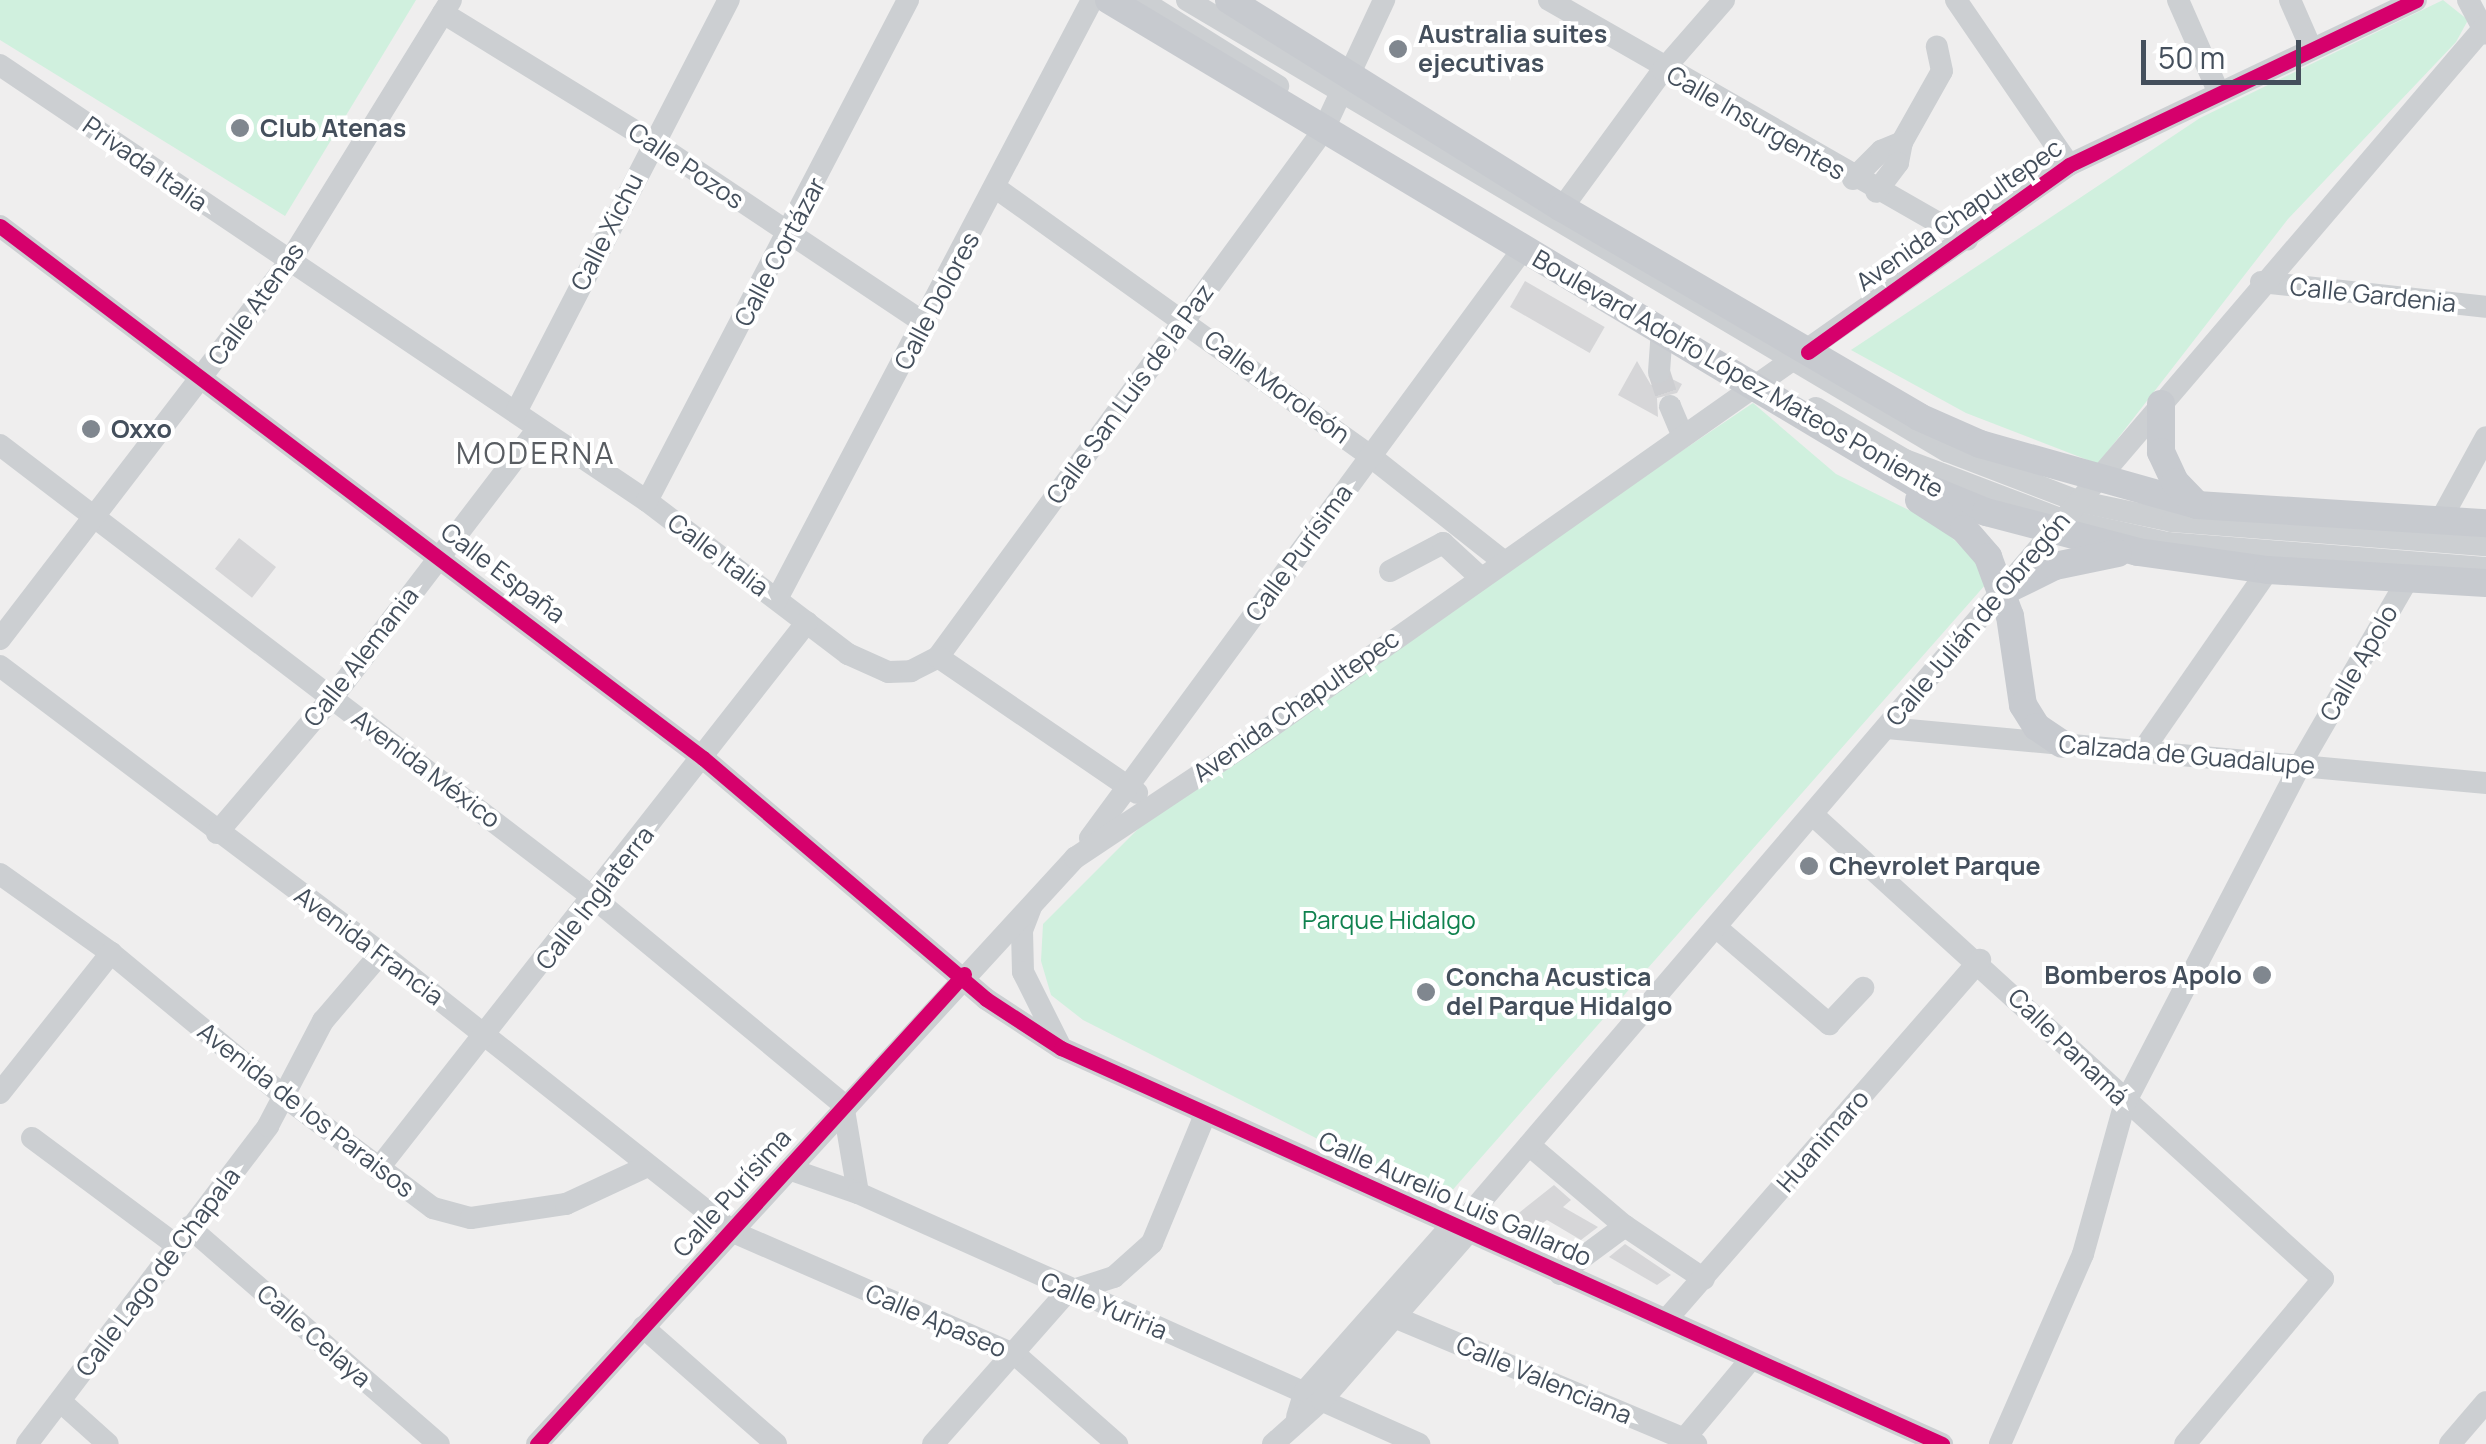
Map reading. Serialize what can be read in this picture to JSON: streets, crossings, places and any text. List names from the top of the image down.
{
  "streets": {
    "main road": ["Boulevard Adolfo López Mateos Poniente"],
    "street": [
      "Calle Insurgentes",
      "Privada Italia",
      "Calle Pozos",
      "Avenida Chapultepec",
      "Calle Xichu",
      "Calle Cortázar",
      "Calle Gardenia",
      "Calle Dolores",
      "Calle Atenas",
      "Calle Moroleón",
      "Calle San Luís de la Paz",
      "Calle Purísima",
      "Calle Italia",
      "Calle España",
      "Calle Julián de Obregón",
      "Calle Alemania",
      "Calle Apolo",
      "Calzada de Guadalupe",
      "Avenida México",
      "Calle Inglaterra",
      "Avenida Francia",
      "Calle Panamá",
      "Avenida de los Paraisos",
      "Huanimaro",
      "Calle Aurelio Luis Gallardo",
      "Calle Lago de Chapala",
      "Calle Yuriria",
      "Calle Apaseo",
      "Calle Celaya",
      "Calle Valenciana"
    ]
  },
  "crossings": [
    ["Calle Insurgentes", "Avenida Chapultepec"],
    ["Privada Italia", "Calle Atenas"],
    ["Privada Italia", "Calle Italia"],
    ["Calle Pozos", "Calle Xichu"],
    ["Calle Pozos", "Calle Cortázar"],
    ["Calle Pozos", "Calle Dolores"],
    ["Calle Pozos", "Calle Atenas"],
    ["Avenida Chapultepec", "Boulevard Adolfo López Mateos Poniente"],
    ["Avenida Chapultepec", "Calle Moroleón"],
    ["Avenida Chapultepec", "Calle Purísima"],
    ["Avenida Chapultepec", "Calle España"],
    ["Avenida Chapultepec", "Calle Aurelio Luis Gallardo"],
    ["Calle Xichu", "Calle Italia"],
    ["Calle Cortázar", "Calle Italia"],
    ["Calle Gardenia", "Calle Julián de Obregón"],
    ["Calle Dolores", "Calle Moroleón"],
    ["Calle Dolores", "Calle Italia"],
    ["Calle Atenas", "Calle Italia"],
    ["Calle Atenas", "Calle España"],
    ["Calle Atenas", "Avenida México"],
    ["Boulevard Adolfo López Mateos Poniente", "Calle San Luís de la Paz"],
    ["Boulevard Adolfo López Mateos Poniente", "Calle Purísima"],
    ["Boulevard Adolfo López Mateos Poniente", "Calle Julián de Obregón"],
    ["Boulevard Adolfo López Mateos Poniente", "Calle Apolo"],
    ["Calle Moroleón", "Calle San Luís de la Paz"],
    ["Calle Moroleón", "Calle Purísima"],
    ["Calle San Luís de la Paz", "Calle Italia"],
    ["Calle Purísima", "Calle España"],
    ["Calle Purísima", "Avenida México"],
    ["Calle Purísima", "Avenida Francia"],
    ["Calle Purísima", "Calle Aurelio Luis Gallardo"],
    ["Calle Purísima", "Calle Yuriria"],
    ["Calle Purísima", "Calle Apaseo"],
    ["Calle Italia", "Calle Alemania"],
    ["Calle Italia", "Calle Inglaterra"],
    ["Calle España", "Calle Alemania"],
    ["Calle España", "Calle Inglaterra"],
    ["Calle España", "Calle Aurelio Luis Gallardo"],
    ["Calle Julián de Obregón", "Calzada de Guadalupe"],
    ["Calle Julián de Obregón", "Calle Panamá"],
    ["Calle Julián de Obregón", "Calle Aurelio Luis Gallardo"],
    ["Calle Alemania", "Avenida México"],
    ["Calle Alemania", "Avenida Francia"],
    ["Calle Apolo", "Calzada de Guadalupe"],
    ["Calle Apolo", "Calle Panamá"],
    ["Avenida México", "Calle Inglaterra"],
    ["Calle Inglaterra", "Avenida Francia"],
    ["Calle Inglaterra", "Avenida de los Paraisos"],
    ["Avenida Francia", "Avenida de los Paraisos"],
    ["Avenida Francia", "Calle Lago de Chapala"],
    ["Avenida Francia", "Calle Apaseo"],
    ["Calle Panamá", "Huanimaro"],
    ["Avenida de los Paraisos", "Calle Lago de Chapala"],
    ["Huanimaro", "Calle Aurelio Luis Gallardo"],
    ["Calle Lago de Chapala", "Calle Celaya"]
  ],
  "districts": ["MODERNA"],
  "parks": ["Parque Hidalgo"],
  "places": [
    "Australia suites ejecutivas",
    "Club Atenas",
    "Oxxo",
    "Chevrolet Parque",
    "Bomberos Apolo",
    "Concha Acustica del Parque Hidalgo"
  ],
  "scale_bar": "50 m"
}
